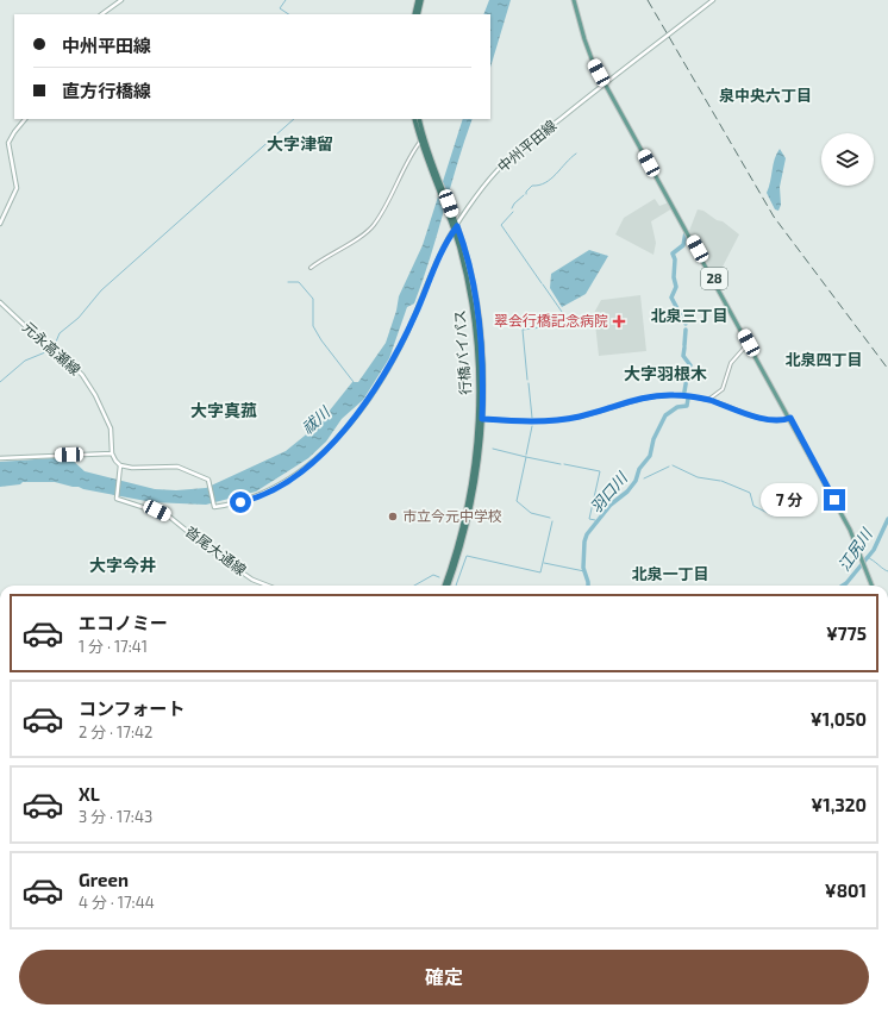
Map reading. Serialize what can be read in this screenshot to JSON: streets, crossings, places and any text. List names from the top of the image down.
{
  "streets": {
    "highway": ["行橋バイパス"],
    "main road": [
      "中州平田線",
      "28",
      "元永高瀬線",
      "沓尾大通線"
    ]
  },
  "crossings": [
    ["中州平田線", "28"],
    ["中州平田線", "行橋バイパス"],
    ["中州平田線", "沓尾大通線"]
  ],
  "districts": [
    "泉中央六丁目",
    "大字津留",
    "北泉三丁目",
    "北泉四丁目",
    "大字羽根木",
    "大字真菰",
    "大字今井",
    "北泉一丁目"
  ],
  "water": ["祓川", "羽口川", "江尻川"],
  "places": {
    "health": ["翠会行橋記念病院"],
    "other": ["市立今元中学校"]
  },
  "page": {
    "banner": ["中州平田線", "直方行橋線"],
    "bubble": "7 分",
    "list": [
      {
        "name": "エコノミー",
        "note": "1 分 · 17:41",
        "value": "¥775"
      },
      {
        "name": "コンフォート",
        "note": "2 分 · 17:42",
        "value": "¥1,050"
      },
      {
        "name": "XL",
        "note": "3 分 · 17:43",
        "value": "¥1,320"
      },
      {
        "name": "Green",
        "note": "4 分 · 17:44",
        "value": "¥801"
      }
    ],
    "buttons": "確定"
  }
}
